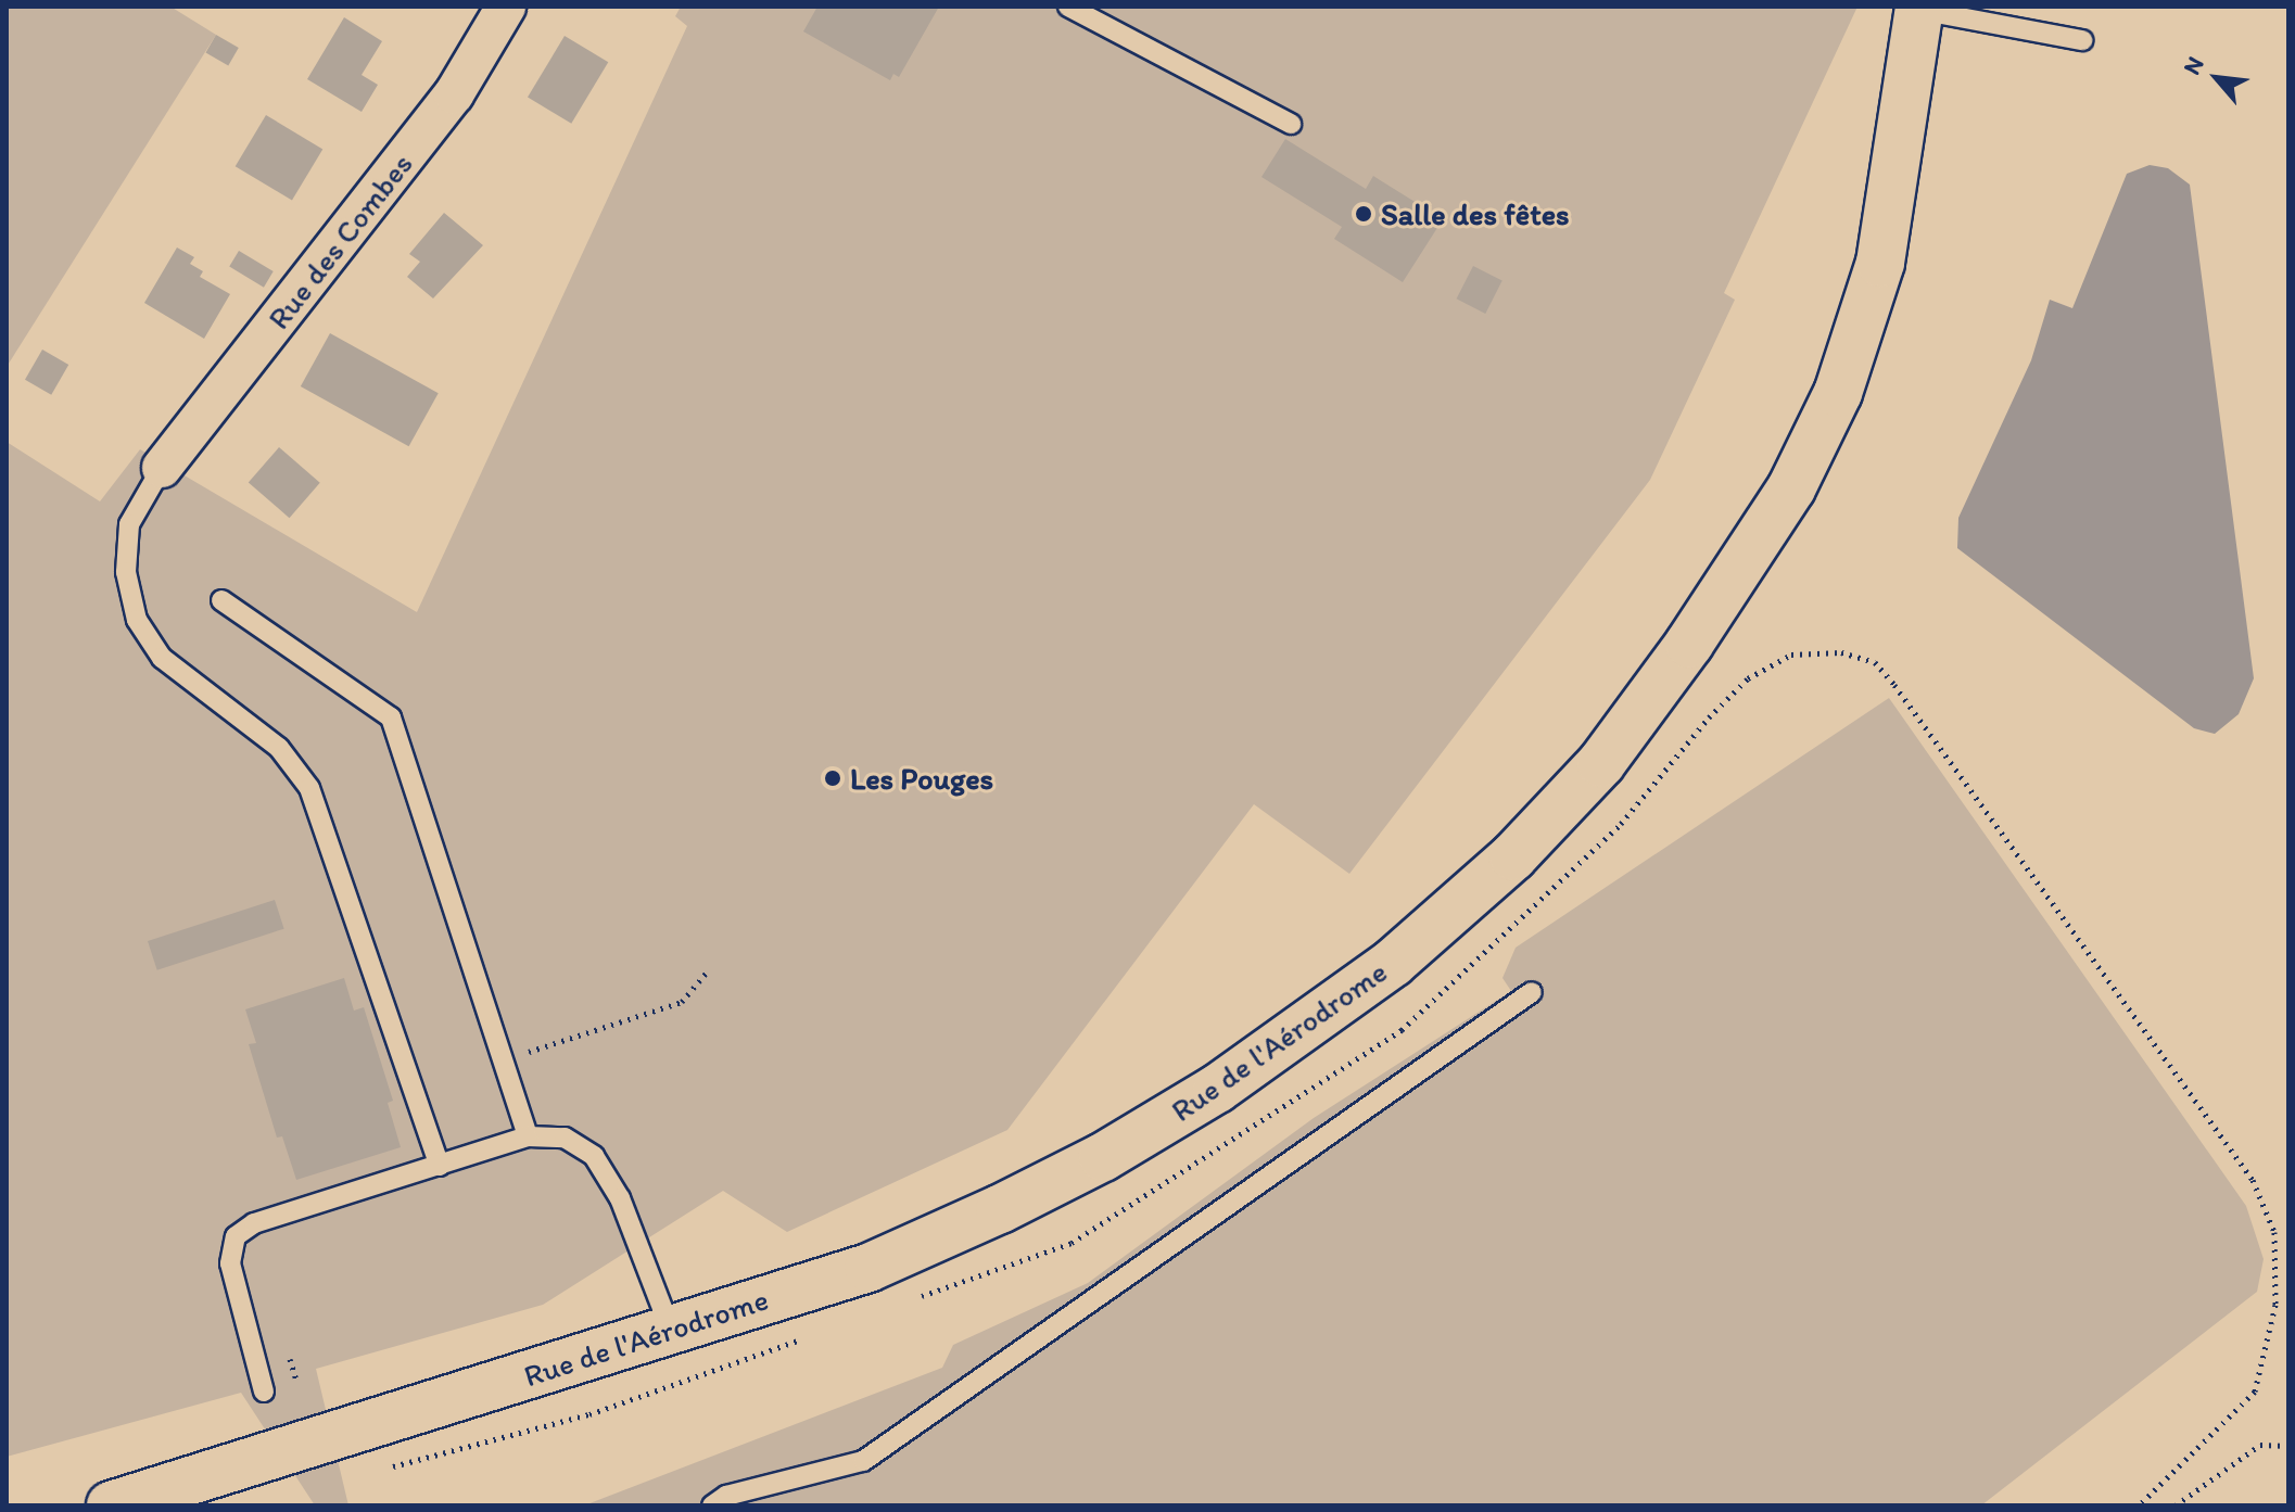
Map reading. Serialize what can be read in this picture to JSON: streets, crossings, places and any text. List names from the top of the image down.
{
  "streets": {
    "street": ["Rue des Combes", "Rue de l'Aérodrome"]
  },
  "places": ["Salle des fêtes", "Les Pouges"],
  "north": "top left"
}
